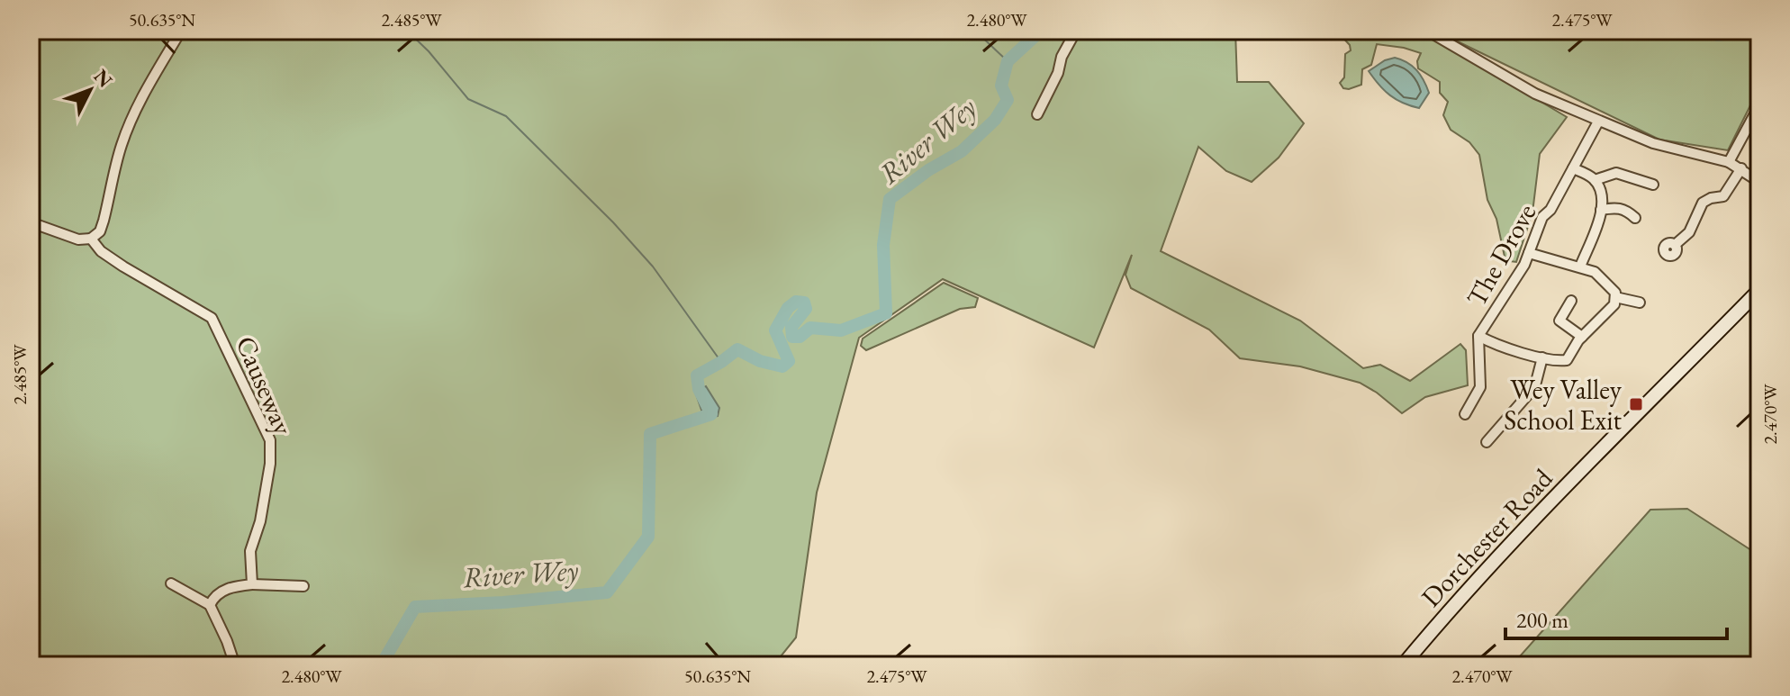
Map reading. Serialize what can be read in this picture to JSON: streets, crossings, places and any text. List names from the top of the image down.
{
  "streets": {
    "main road": ["Dorchester Road"],
    "street": ["The Drove", "Causeway"]
  },
  "water": ["River Wey"],
  "places": {
    "transit": ["Wey Valley School Exit"]
  },
  "scale_bar": "200 m",
  "north": "top right",
  "coordinates": [
    "50.635°N",
    "2.485°W",
    "2.480°W",
    "2.475°W",
    "2.470°W"
  ]
}
